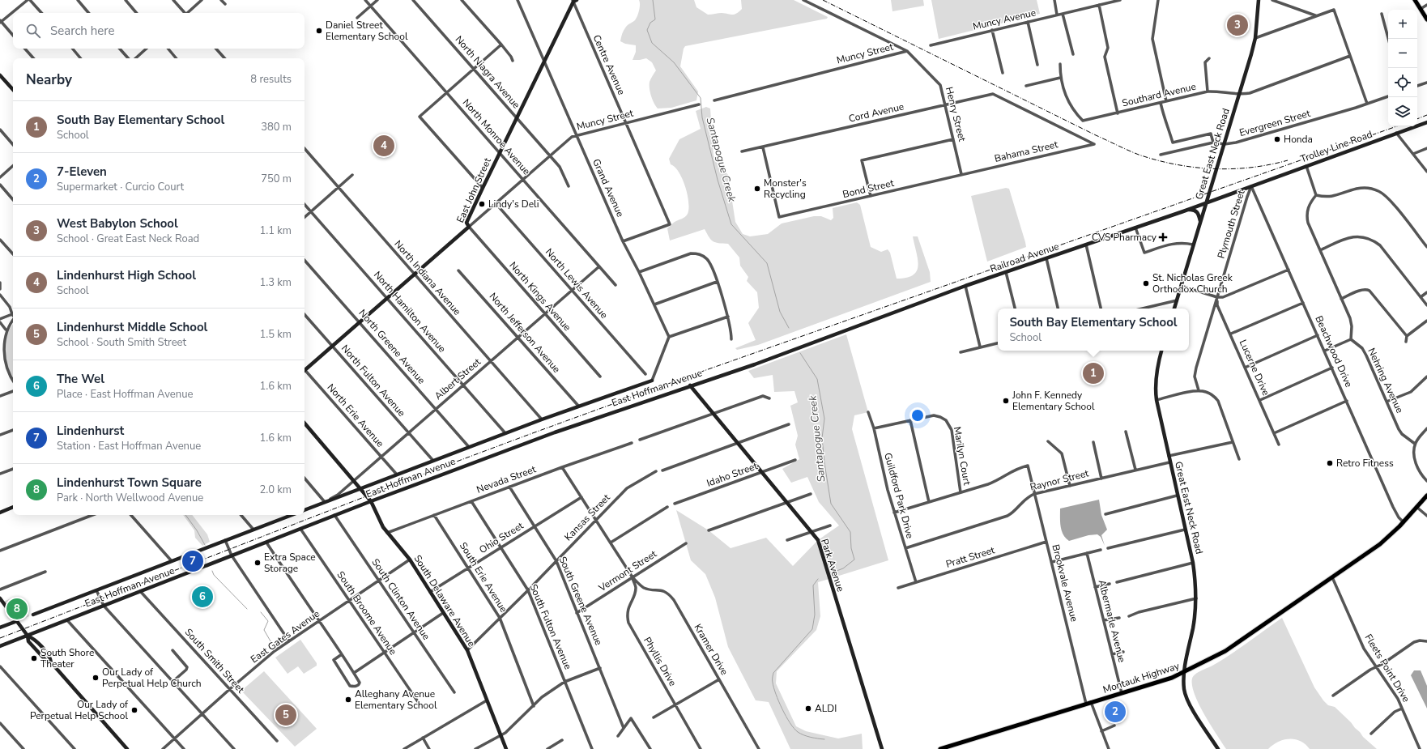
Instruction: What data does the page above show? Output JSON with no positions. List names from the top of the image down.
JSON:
{
  "streets": {
    "main road": [
      "Trolley Line Road",
      "Great East Neck Road",
      "East John Street",
      "Railroad Avenue",
      "East Hoffman Avenue",
      "Park Avenue",
      "South Delaware Avenue",
      "Montauk Highway"
    ],
    "street": [
      "Muncy Avenue",
      "Muncy Street",
      "Centre Avenue",
      "North Niagra Avenue",
      "Southard Avenue",
      "Cord Avenue",
      "Henry Street",
      "Evergreen Street",
      "North Monroe Avenue",
      "Bahama Street",
      "Grand Avenue",
      "Bond Street",
      "Plymouth Street",
      "North Indiana Avenue",
      "North Lewis Avenue",
      "North Kings Avenue",
      "North Hamilton Avenue",
      "North Jefferson Avenue",
      "North Greene Avenue",
      "Beachwood Drive",
      "Lucerne Drive",
      "Albert Street",
      "North Fulton Avenue",
      "Nehring Avenue",
      "North Erie Avenue",
      "Marilyn Court",
      "Idaho Street",
      "Nevada Street",
      "Raynor Street",
      "Guildford Park Drive",
      "Kansas Street",
      "Ohio Street",
      "Pratt Street",
      "Vermont Street",
      "South Erie Avenue",
      "Brookvale Avenue",
      "South Clinton Avenue",
      "South Greene Avenue",
      "South Broome Avenue",
      "Albermarle Avenue",
      "South Fulton Avenue",
      "East Gates Avenue",
      "Kramer Drive",
      "South Smith Street",
      "Phyllis Drive",
      "Fleets Point Drive"
    ]
  },
  "crossings": [
    ["Muncy Street", "Centre Avenue"],
    ["Muncy Street", "North Niagra Avenue"],
    ["Muncy Street", "Henry Street"],
    ["Muncy Street", "North Monroe Avenue"],
    ["Muncy Street", "Grand Avenue"],
    ["Muncy Street", "East John Street"],
    ["Muncy Street", "North Lewis Avenue"],
    ["Muncy Street", "North Kings Avenue"],
    ["Centre Avenue", "Grand Avenue"],
    ["Centre Avenue", "East John Street"],
    ["North Niagra Avenue", "East John Street"],
    ["Southard Avenue", "Great East Neck Road"],
    ["Cord Avenue", "Henry Street"],
    ["Cord Avenue", "Bahama Street"],
    ["Cord Avenue", "Bond Street"],
    ["Henry Street", "Bahama Street"],
    ["Henry Street", "Bond Street"],
    ["Evergreen Street", "Great East Neck Road"],
    ["North Monroe Avenue", "East John Street"],
    ["North Monroe Avenue", "Albert Street"],
    ["Trolley Line Road", "Plymouth Street"],
    ["Trolley Line Road", "Railroad Avenue"],
    ["Trolley Line Road", "Beachwood Drive"],
    ["Bahama Street", "Bond Street"],
    ["Great East Neck Road", "Railroad Avenue"],
    ["Great East Neck Road", "Raynor Street"],
    ["Great East Neck Road", "Montauk Highway"],
    ["Grand Avenue", "East John Street"],
    ["East John Street", "North Indiana Avenue"],
    ["East John Street", "North Kings Avenue"],
    ["East John Street", "North Hamilton Avenue"],
    ["East John Street", "North Greene Avenue"],
    ["East John Street", "North Fulton Avenue"],
    ["Plymouth Street", "Railroad Avenue"],
    ["Plymouth Street", "Beachwood Drive"],
    ["Plymouth Street", "Lucerne Drive"],
    ["Railroad Avenue", "Beachwood Drive"],
    ["Railroad Avenue", "East Hoffman Avenue"],
    ["North Indiana Avenue", "Albert Street"],
    ["North Indiana Avenue", "East Hoffman Avenue"],
    ["North Lewis Avenue", "Albert Street"],
    ["North Kings Avenue", "Albert Street"],
    ["North Hamilton Avenue", "Albert Street"],
    ["North Hamilton Avenue", "East Hoffman Avenue"],
    ["North Jefferson Avenue", "Albert Street"],
    ["North Jefferson Avenue", "East Hoffman Avenue"],
    ["North Greene Avenue", "Albert Street"],
    ["North Greene Avenue", "East Hoffman Avenue"],
    ["Beachwood Drive", "Montauk Highway"],
    ["Albert Street", "North Fulton Avenue"],
    ["Albert Street", "East Hoffman Avenue"],
    ["Albert Street", "North Erie Avenue"],
    ["Albert Street", "South Delaware Avenue"],
    ["North Fulton Avenue", "East Hoffman Avenue"],
    ["East Hoffman Avenue", "North Erie Avenue"],
    ["East Hoffman Avenue", "Park Avenue"],
    ["East Hoffman Avenue", "South Clinton Avenue"],
    ["East Hoffman Avenue", "South Delaware Avenue"],
    ["East Hoffman Avenue", "South Broome Avenue"],
    ["East Hoffman Avenue", "South Smith Street"],
    ["Marilyn Court", "Guildford Park Drive"],
    ["Marilyn Court", "Brookvale Avenue"],
    ["Idaho Street", "Park Avenue"],
    ["Nevada Street", "South Erie Avenue"],
    ["Nevada Street", "South Delaware Avenue"],
    ["Nevada Street", "South Greene Avenue"],
    ["Nevada Street", "South Fulton Avenue"],
    ["Raynor Street", "Guildford Park Drive"],
    ["Raynor Street", "Brookvale Avenue"],
    ["Guildford Park Drive", "Pratt Street"],
    ["Kansas Street", "South Erie Avenue"],
    ["Kansas Street", "South Delaware Avenue"],
    ["Kansas Street", "South Greene Avenue"],
    ["Kansas Street", "South Fulton Avenue"],
    ["Ohio Street", "South Erie Avenue"],
    ["Ohio Street", "South Delaware Avenue"],
    ["Ohio Street", "South Greene Avenue"],
    ["Ohio Street", "South Fulton Avenue"],
    ["Pratt Street", "Brookvale Avenue"],
    ["Vermont Street", "South Greene Avenue"],
    ["Vermont Street", "Kramer Drive"],
    ["Vermont Street", "Phyllis Drive"],
    ["Brookvale Avenue", "Montauk Highway"],
    ["South Clinton Avenue", "East Gates Avenue"],
    ["South Delaware Avenue", "East Gates Avenue"],
    ["South Broome Avenue", "East Gates Avenue"],
    ["Albermarle Avenue", "Montauk Highway"],
    ["East Gates Avenue", "South Smith Street"],
    ["Kramer Drive", "Phyllis Drive"],
    ["Fleets Point Drive", "Montauk Highway"]
  ],
  "water": ["Santapogue Creek"],
  "places": {
    "other": [
      "Daniel Street Elementary School",
      "Honda",
      "Monster's Recycling",
      "Lindy's Deli",
      "St. Nicholas Greek Orthodox Church",
      "John F. Kennedy Elementary School",
      "Retro Fitness",
      "Extra Space Storage",
      "South Shore Theater",
      "Our Lady of Perpetual Help Church",
      "Alleghany Avenue Elementary School",
      "ALDI",
      "Our Lady of Perpetual Help School"
    ],
    "health": ["CVS Pharmacy"]
  },
  "page": {
    "map_buttons": ["+", "−"],
    "pins": [
      "3",
      "4",
      "1",
      "7",
      "6",
      "8",
      "2",
      "5"
    ],
    "search": "Search here",
    "heading": ["Nearby", "8 results"],
    "list": [
      {
        "mark": "1",
        "name": "South Bay Elementary School",
        "note": "School",
        "value": "380 m"
      },
      {
        "mark": "2",
        "name": "7-Eleven",
        "note": "Supermarket · Curcio Court",
        "value": "750 m"
      },
      {
        "mark": "3",
        "name": "West Babylon School",
        "note": "School · Great East Neck Road",
        "value": "1.1 km"
      },
      {
        "mark": "4",
        "name": "Lindenhurst High School",
        "note": "School",
        "value": "1.3 km"
      },
      {
        "mark": "5",
        "name": "Lindenhurst Middle School",
        "note": "School · South Smith Street",
        "value": "1.5 km"
      },
      {
        "mark": "6",
        "name": "The Wel",
        "note": "Place · East Hoffman Avenue",
        "value": "1.6 km"
      },
      {
        "mark": "7",
        "name": "Lindenhurst",
        "note": "Station · East Hoffman Avenue",
        "value": "1.6 km"
      },
      {
        "mark": "8",
        "name": "Lindenhurst Town Square",
        "note": "Park · North Wellwood Avenue",
        "value": "2.0 km"
      }
    ],
    "popup": ["South Bay Elementary School", "School"]
  }
}
